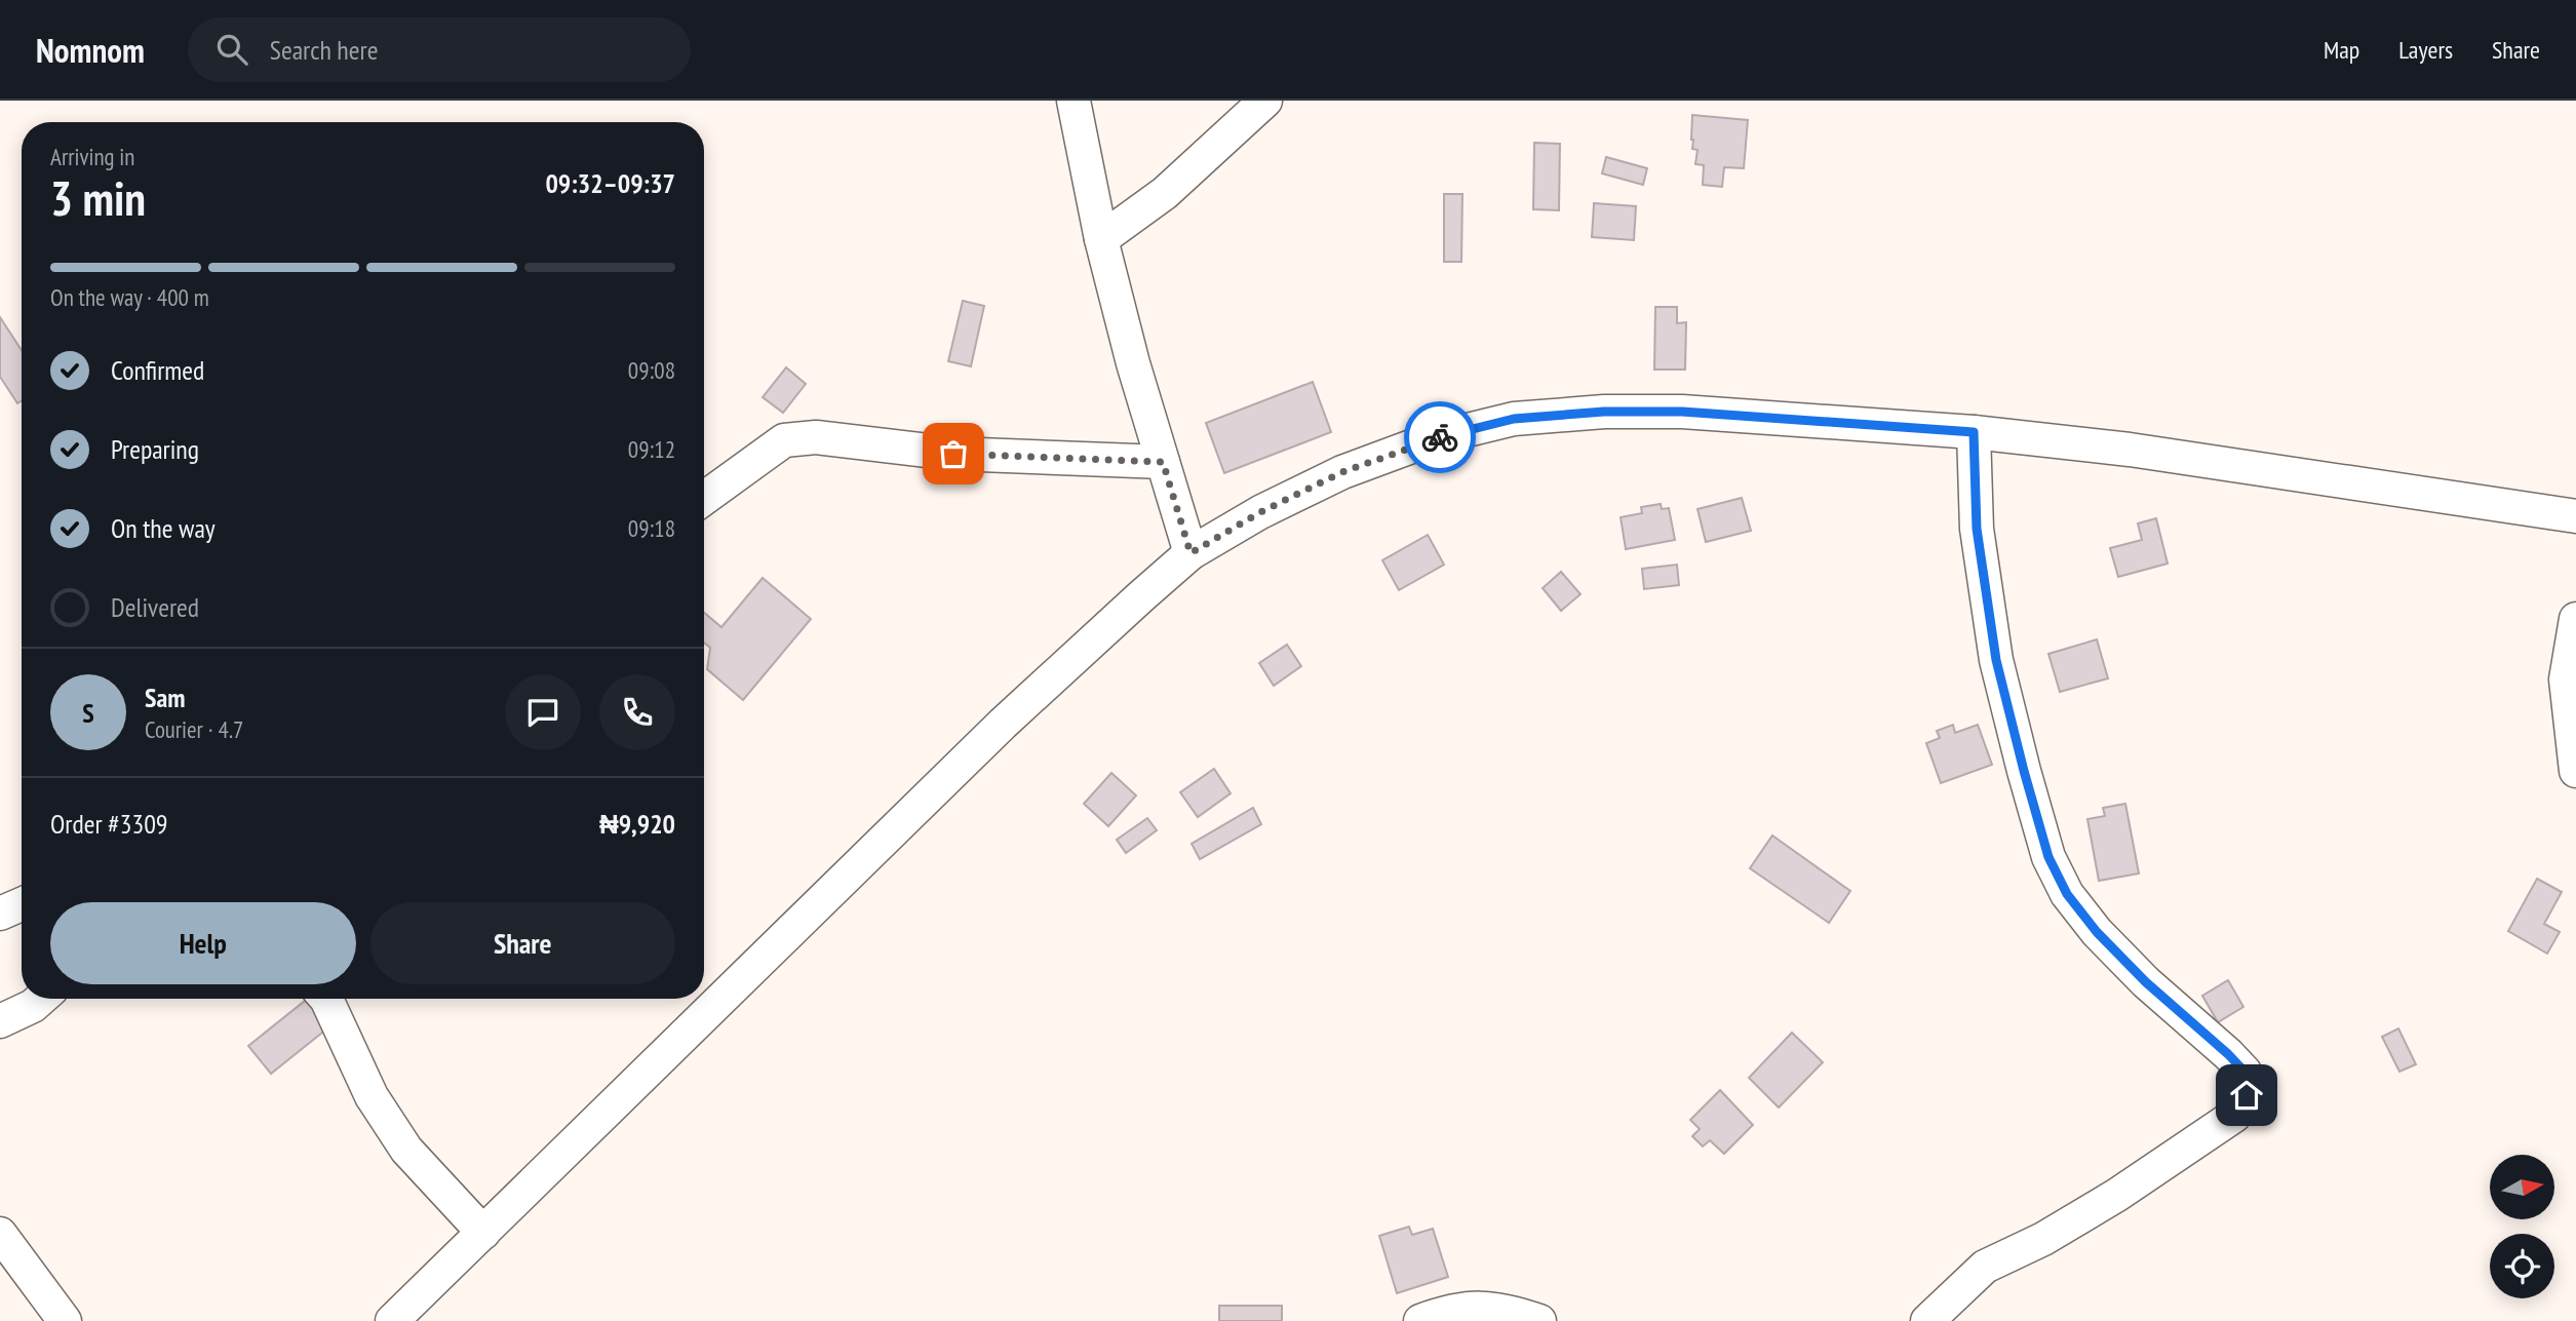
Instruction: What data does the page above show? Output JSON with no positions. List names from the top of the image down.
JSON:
{
  "north": "right",
  "page": {
    "header": "Nomnom",
    "search": "Search here",
    "nav": ["Map", "Layers", "Share"],
    "heading": ["3 min", "Arriving in", "09:32–09:37"],
    "panel": [
      "Sam",
      "Courier · 4.7",
      "Order #3309",
      "₦9,920"
    ],
    "bar": "On the way · 400 m",
    "list": [
      ["Confirmed", "09:08"],
      ["Preparing", "09:12"],
      ["On the way", "09:18"],
      "Delivered"
    ],
    "round": "S",
    "buttons": ["Help", "Share"]
  }
}
